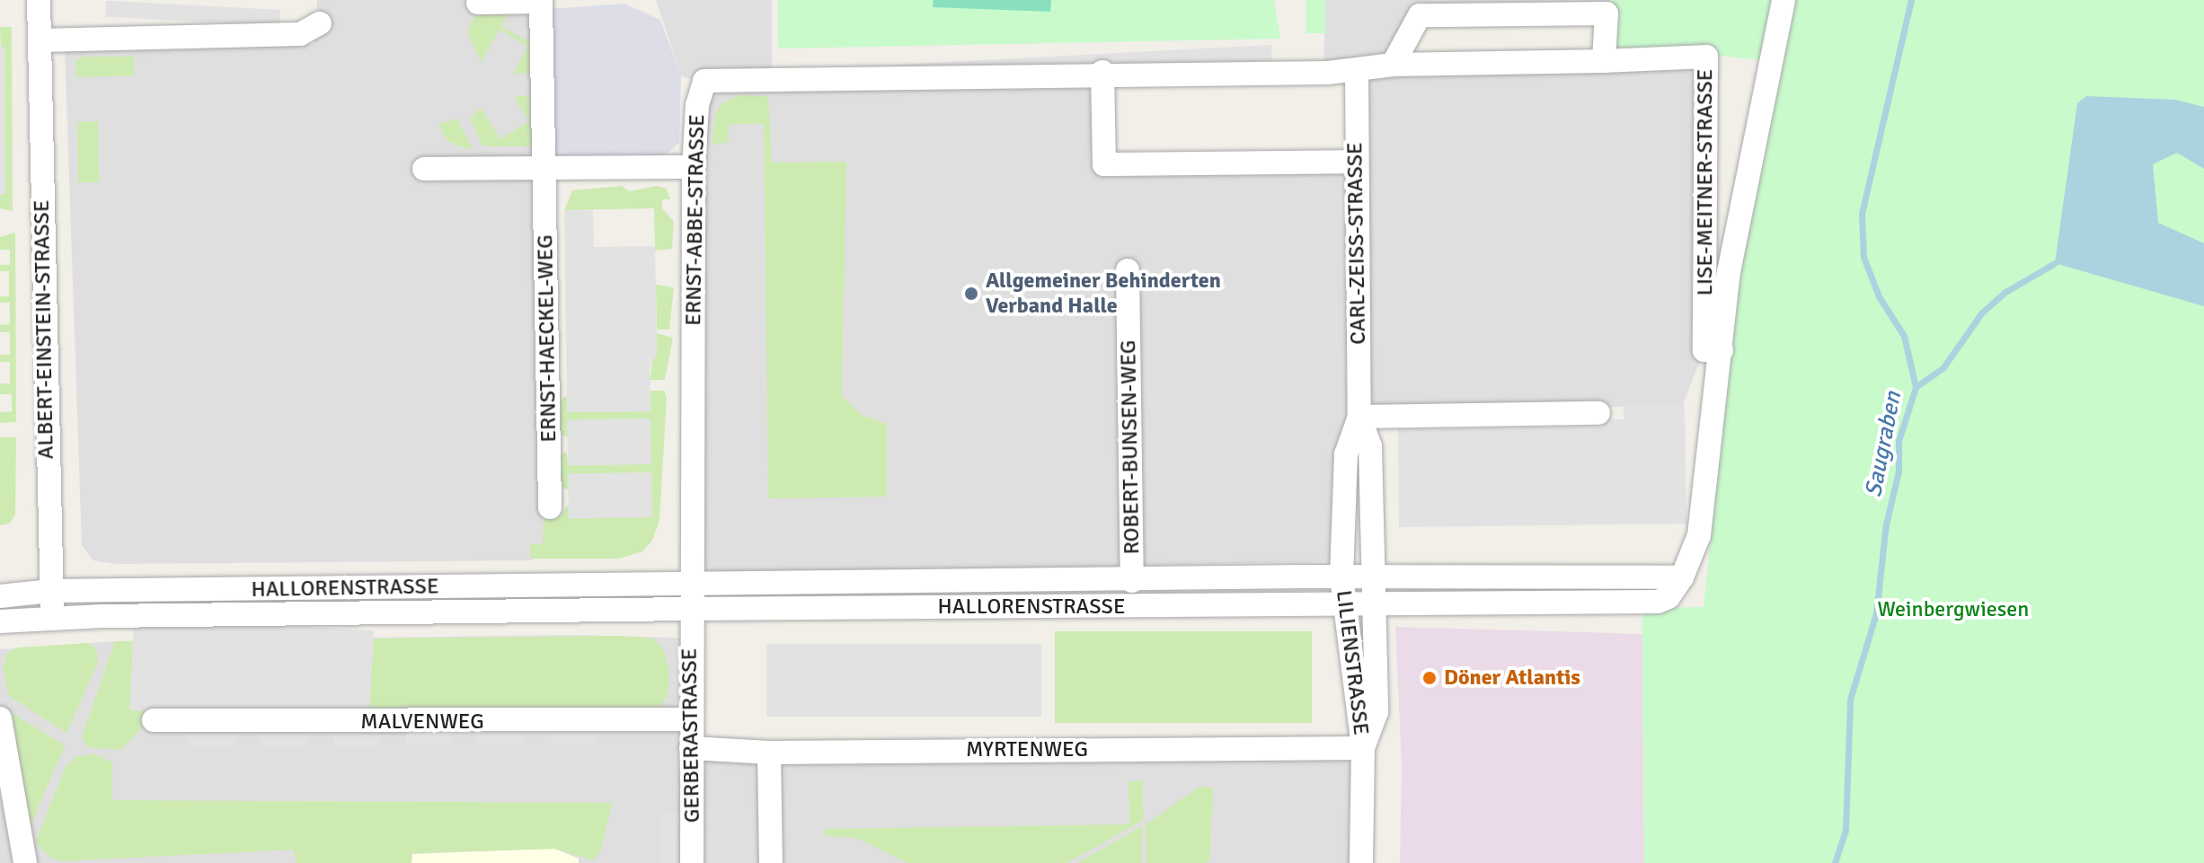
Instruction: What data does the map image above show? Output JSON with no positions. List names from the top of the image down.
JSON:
{
  "streets": {
    "street": [
      "LISE-MEITNER-STRASSE",
      "ERNST-ABBE-STRASSE",
      "CARL-ZEISS-STRASSE",
      "ALBERT-EINSTEIN-STRASSE",
      "ERNST-HAECKEL-WEG",
      "ROBERT-BUNSEN-WEG",
      "HALLORENSTRASSE",
      "LILIENSTRASSE",
      "MALVENWEG",
      "GERBERASTRASSE",
      "MYRTENWEG"
    ]
  },
  "crossings": [
    ["LISE-MEITNER-STRASSE", "ERNST-ABBE-STRASSE"],
    ["LISE-MEITNER-STRASSE", "HALLORENSTRASSE"],
    ["ERNST-ABBE-STRASSE", "CARL-ZEISS-STRASSE"],
    ["ERNST-ABBE-STRASSE", "HALLORENSTRASSE"],
    ["ERNST-ABBE-STRASSE", "GERBERASTRASSE"],
    ["CARL-ZEISS-STRASSE", "HALLORENSTRASSE"],
    ["CARL-ZEISS-STRASSE", "LILIENSTRASSE"],
    ["ALBERT-EINSTEIN-STRASSE", "HALLORENSTRASSE"],
    ["ROBERT-BUNSEN-WEG", "HALLORENSTRASSE"],
    ["HALLORENSTRASSE", "LILIENSTRASSE"],
    ["HALLORENSTRASSE", "GERBERASTRASSE"],
    ["LILIENSTRASSE", "MYRTENWEG"],
    ["MALVENWEG", "GERBERASTRASSE"],
    ["GERBERASTRASSE", "MYRTENWEG"]
  ],
  "water": ["Saugraben"],
  "parks": ["Weinbergwiesen"],
  "places": ["Allgemeiner Behinderten Verband Halle", "Döner Atlantis"]
}
